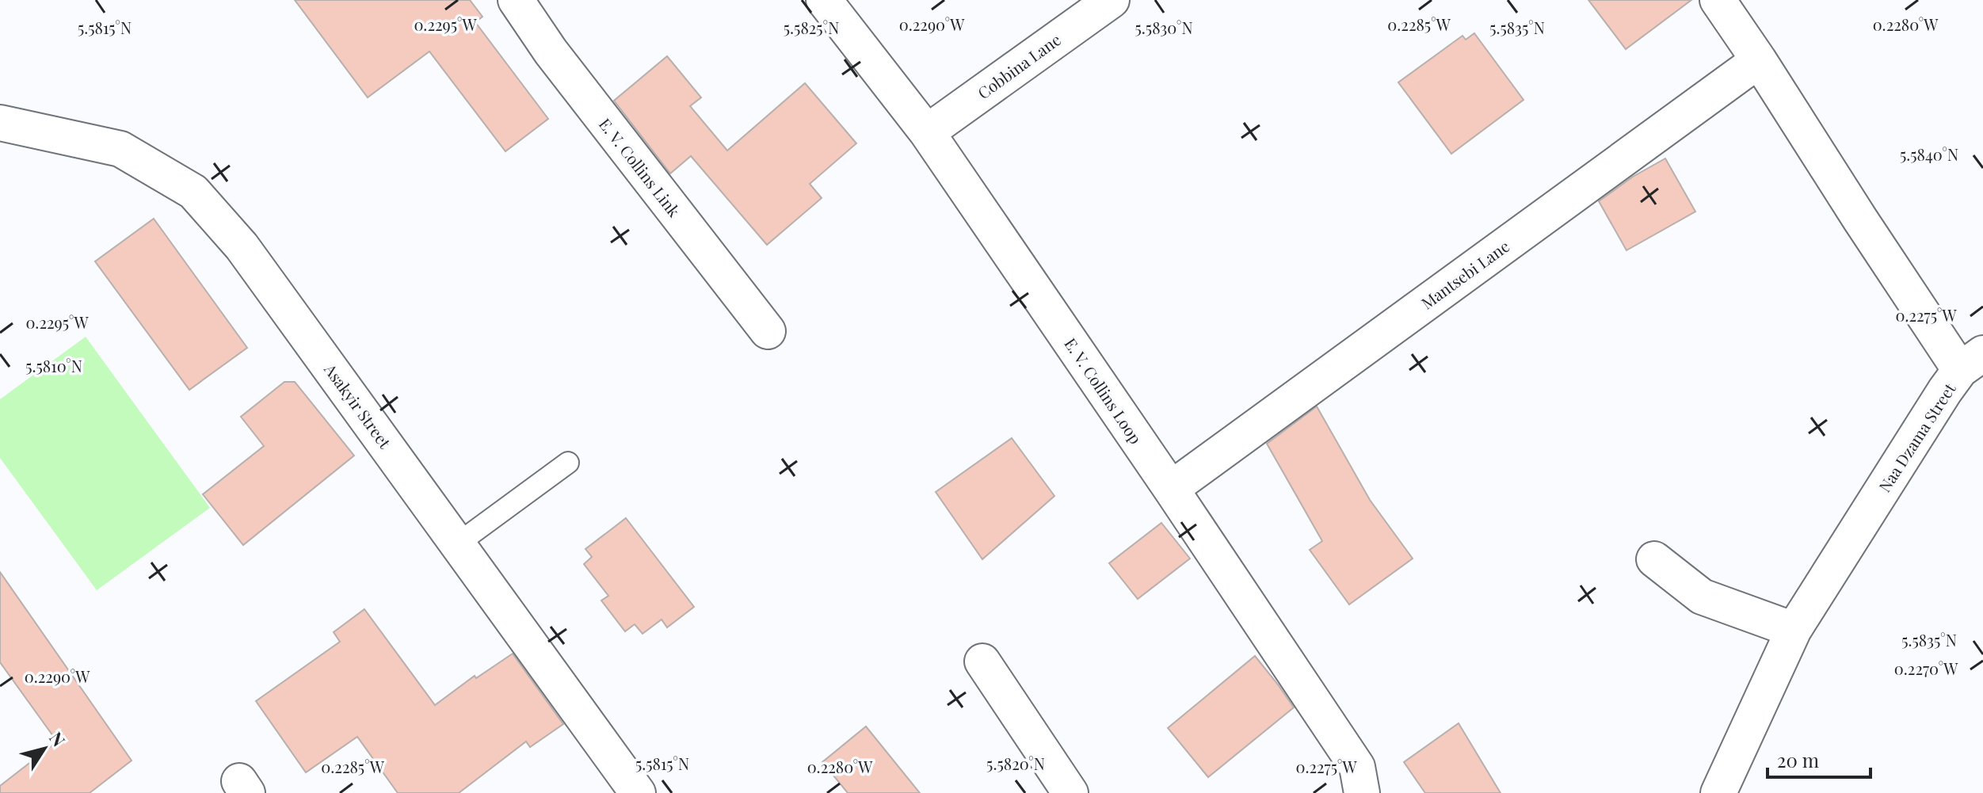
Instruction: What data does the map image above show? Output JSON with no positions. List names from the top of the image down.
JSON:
{
  "streets": {
    "street": [
      "Cobbina Lane",
      "E. V. Collins Link",
      "Mantsebi Lane",
      "E. V. Collins Loop",
      "Asakyir Street",
      "Naa Dzama Street"
    ]
  },
  "crossings": [
    ["Cobbina Lane", "E. V. Collins Loop"],
    ["Mantsebi Lane", "E. V. Collins Loop"],
    ["Mantsebi Lane", "Naa Dzama Street"]
  ],
  "scale_bar": "20 m",
  "north": "top right",
  "coordinates": [
    "0.2295°W",
    "0.2290°W",
    "0.2285°W",
    "0.2280°W",
    "5.5815°N",
    "5.5825°N",
    "5.5830°N",
    "5.5835°N",
    "5.5840°N",
    "0.2275°W",
    "5.5810°N",
    "0.2270°W",
    "5.5820°N"
  ]
}
